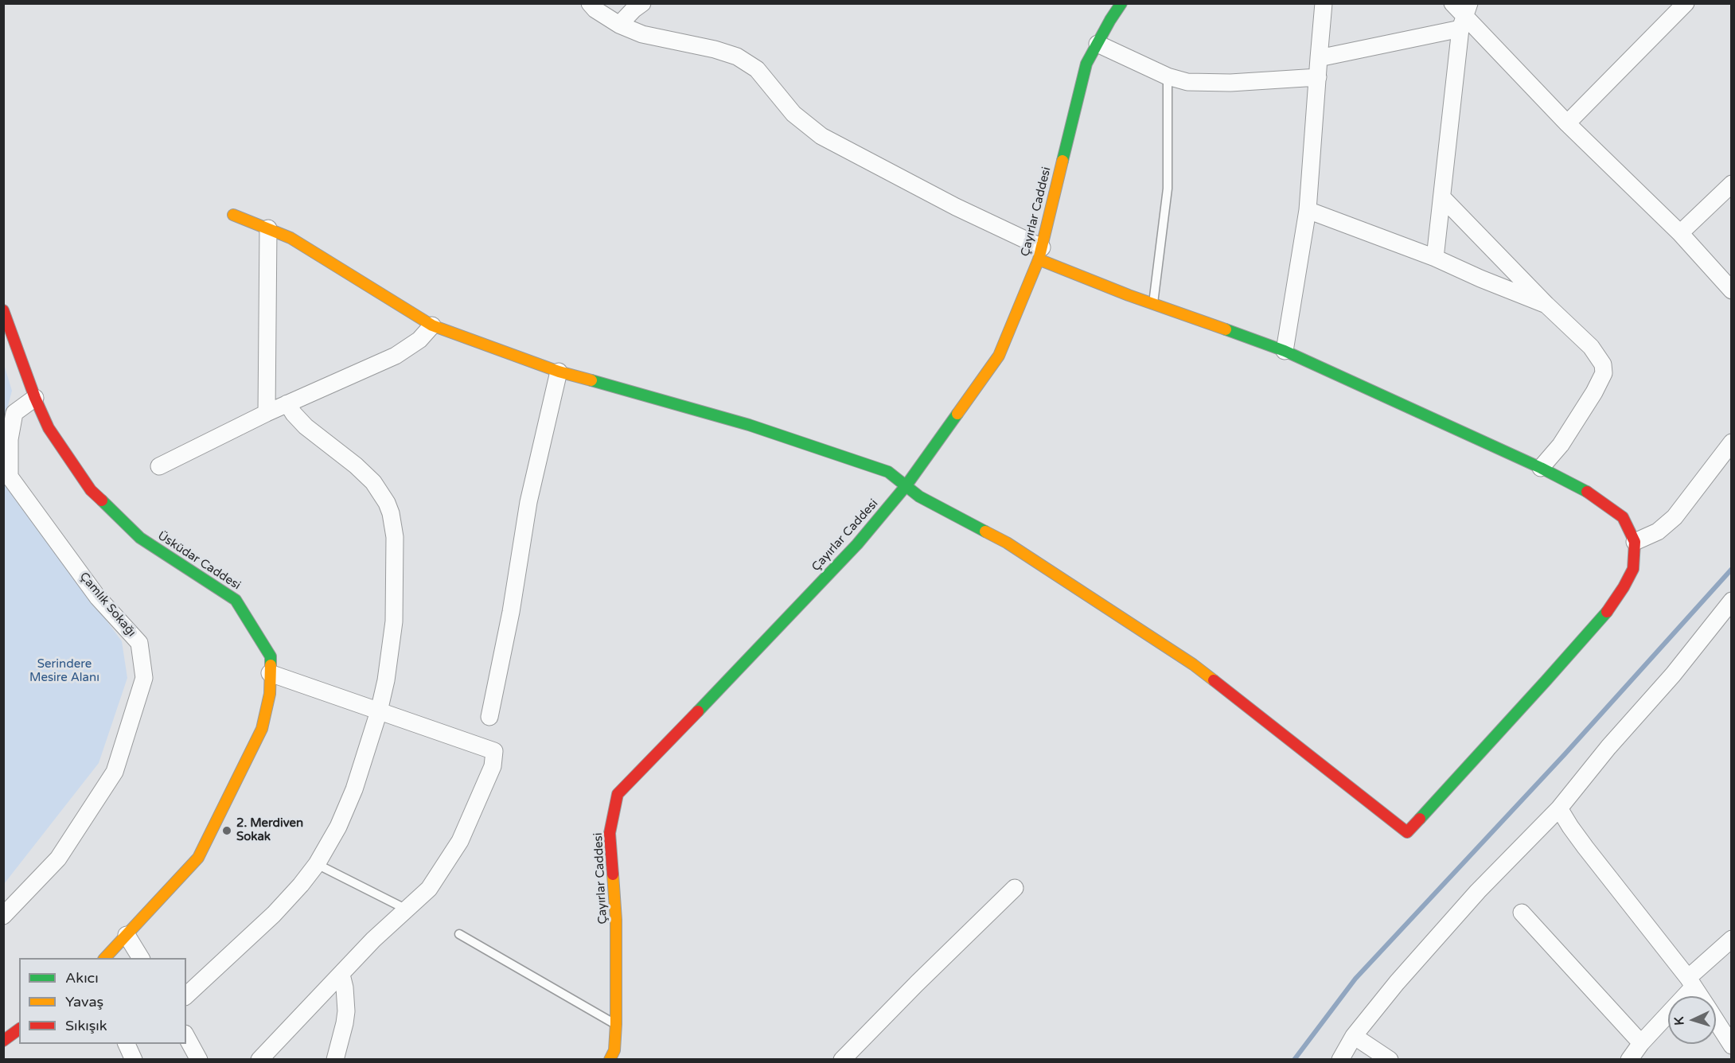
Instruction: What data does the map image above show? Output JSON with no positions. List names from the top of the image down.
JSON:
{
  "streets": {
    "street": ["Çayırlar Caddesi", "Üsküdar Caddesi", "Çamlık Sokağı"]
  },
  "crossings": [
    ["Üsküdar Caddesi", "Çamlık Sokağı"]
  ],
  "parks": ["Serindere Mesire Alanı"],
  "places": ["2. Merdiven Sokak"],
  "legend": ["Akıcı", "Yavaş", "Sıkışık"],
  "north": "left"
}
